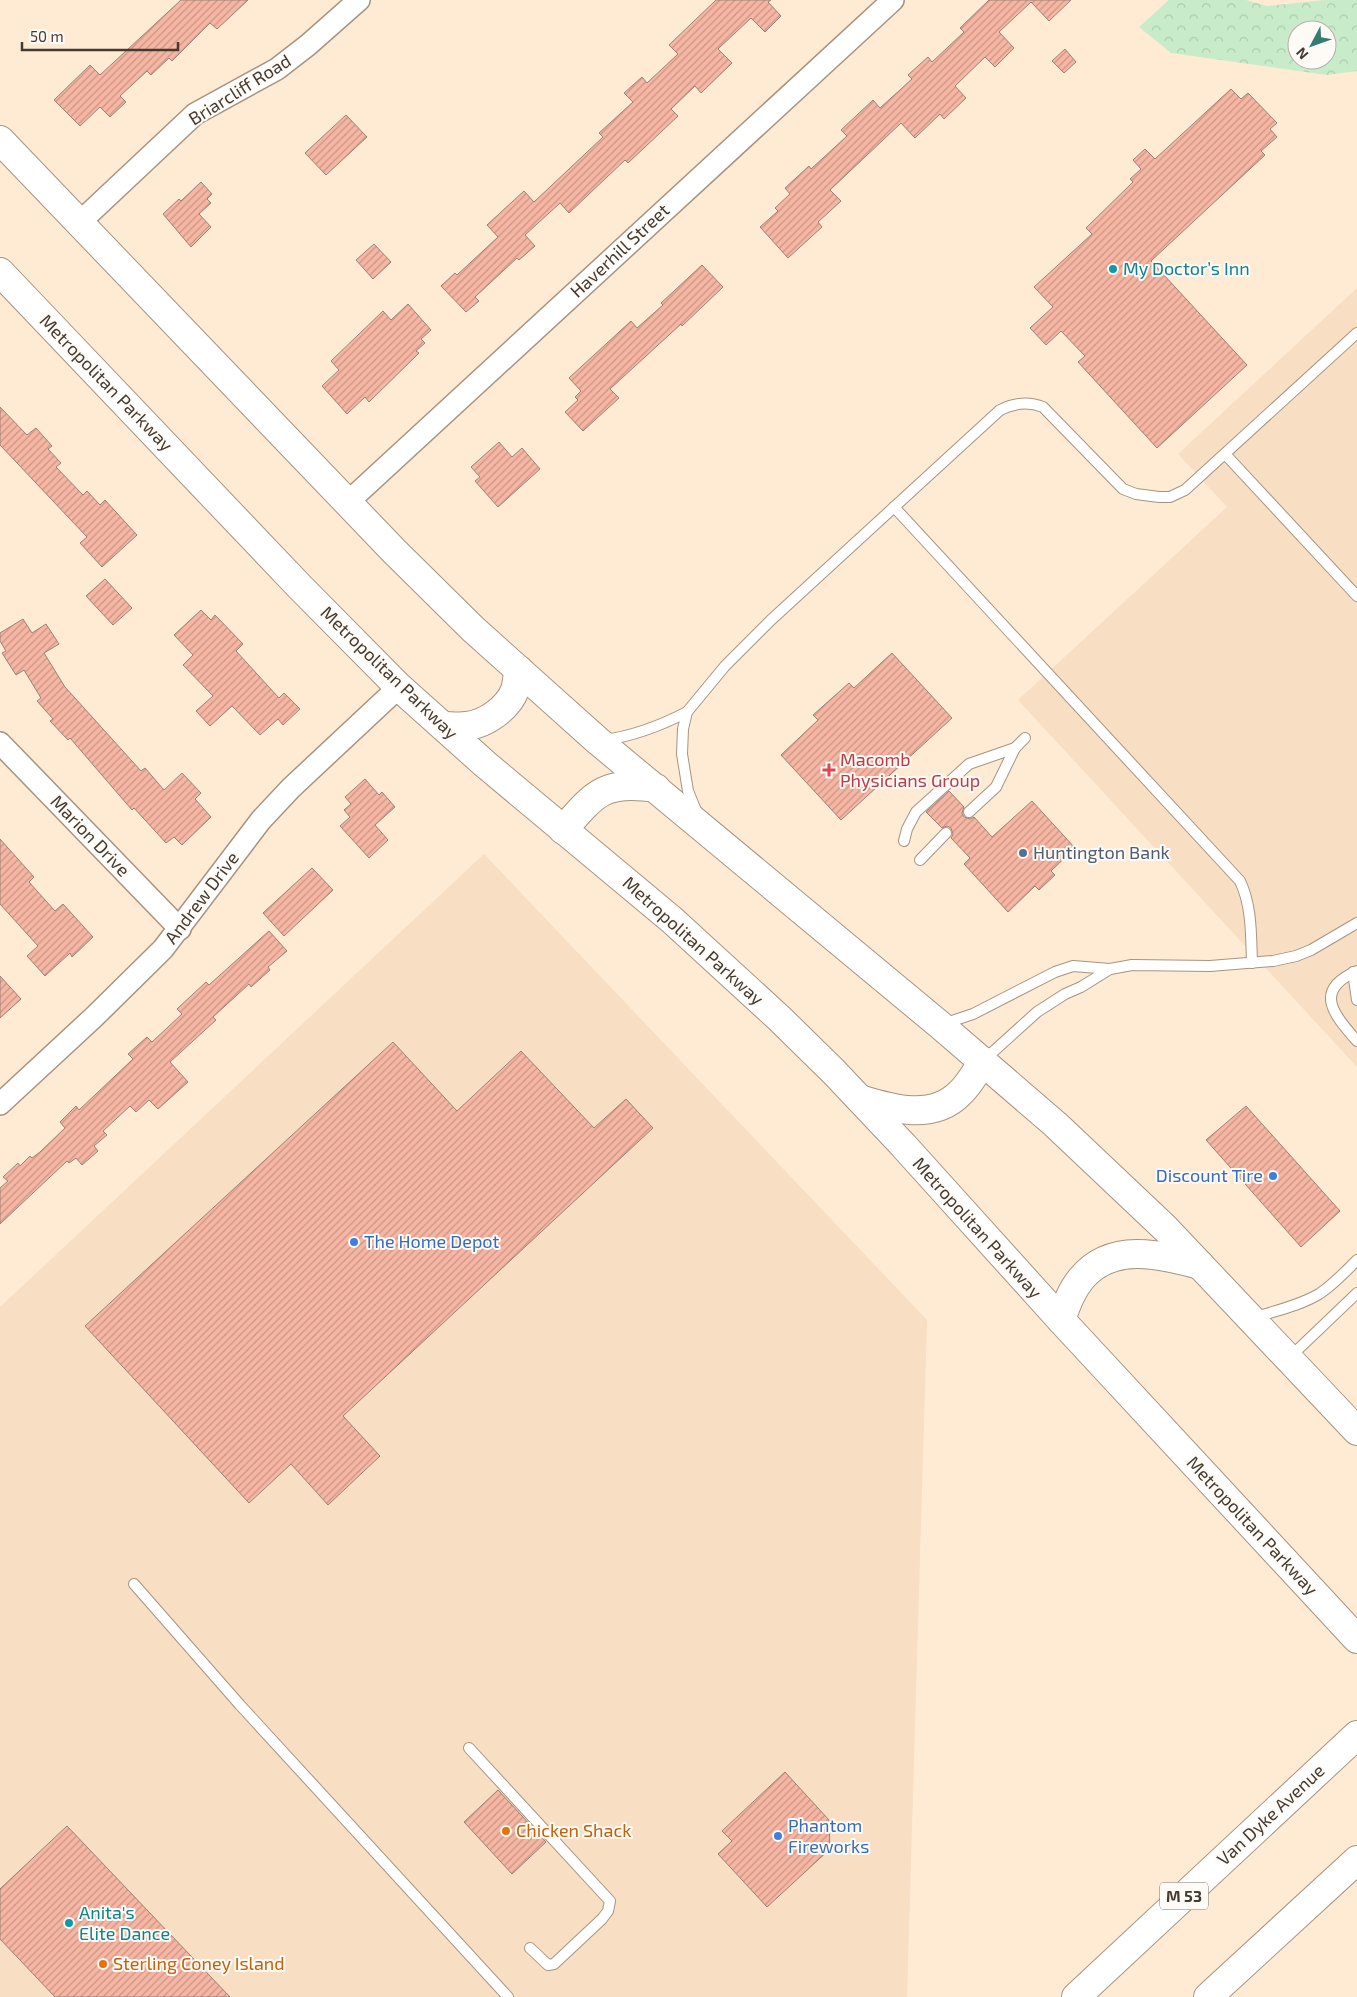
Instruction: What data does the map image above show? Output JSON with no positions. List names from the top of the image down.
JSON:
{
  "streets": {
    "main road": ["Metropolitan Parkway", "Van Dyke Avenue", "M 53"],
    "street": [
      "Briarcliff Road",
      "Haverhill Street",
      "Marion Drive",
      "Andrew Drive"
    ]
  },
  "crossings": [
    ["Metropolitan Parkway", "Andrew Drive"],
    ["Marion Drive", "Andrew Drive"]
  ],
  "places": {
    "other": [
      "My Doctor’s Inn",
      "Huntington Bank",
      "Discount Tire",
      "The Home Depot",
      "Chicken Shack",
      "Phantom Fireworks",
      "Anita's Elite Dance",
      "Sterling Coney Island"
    ],
    "health": ["Macomb Physicians Group"]
  },
  "scale_bar": "50 m",
  "north": "bottom left"
}
